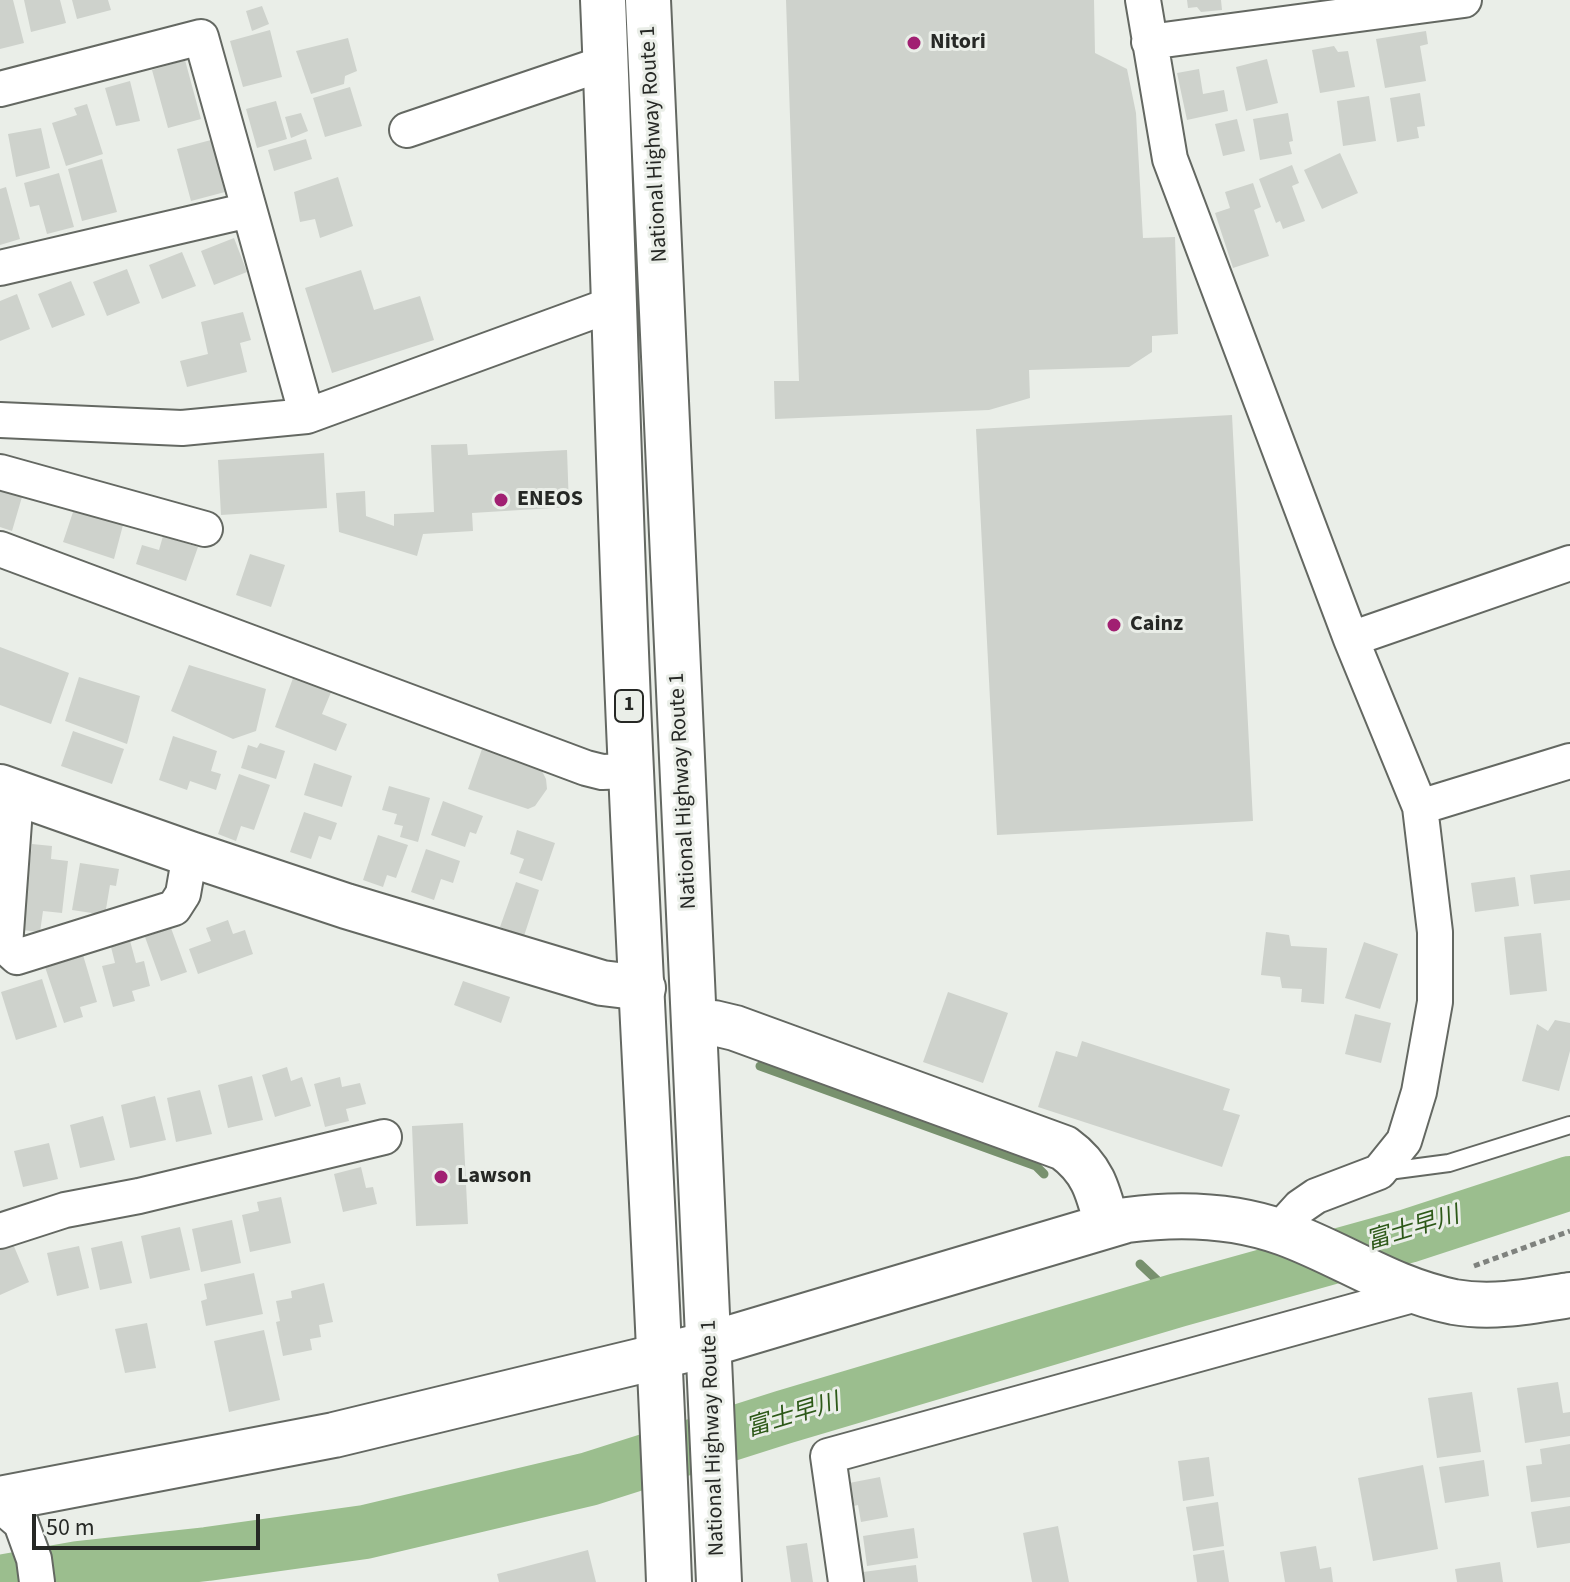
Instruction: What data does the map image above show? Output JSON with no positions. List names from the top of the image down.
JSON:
{
  "streets": {
    "main road": ["National Highway Route 1", "1"]
  },
  "water": ["富士早川"],
  "places": [
    "Nitori",
    "ENEOS",
    "Cainz",
    "Lawson"
  ],
  "scale_bar": "50 m"
}
